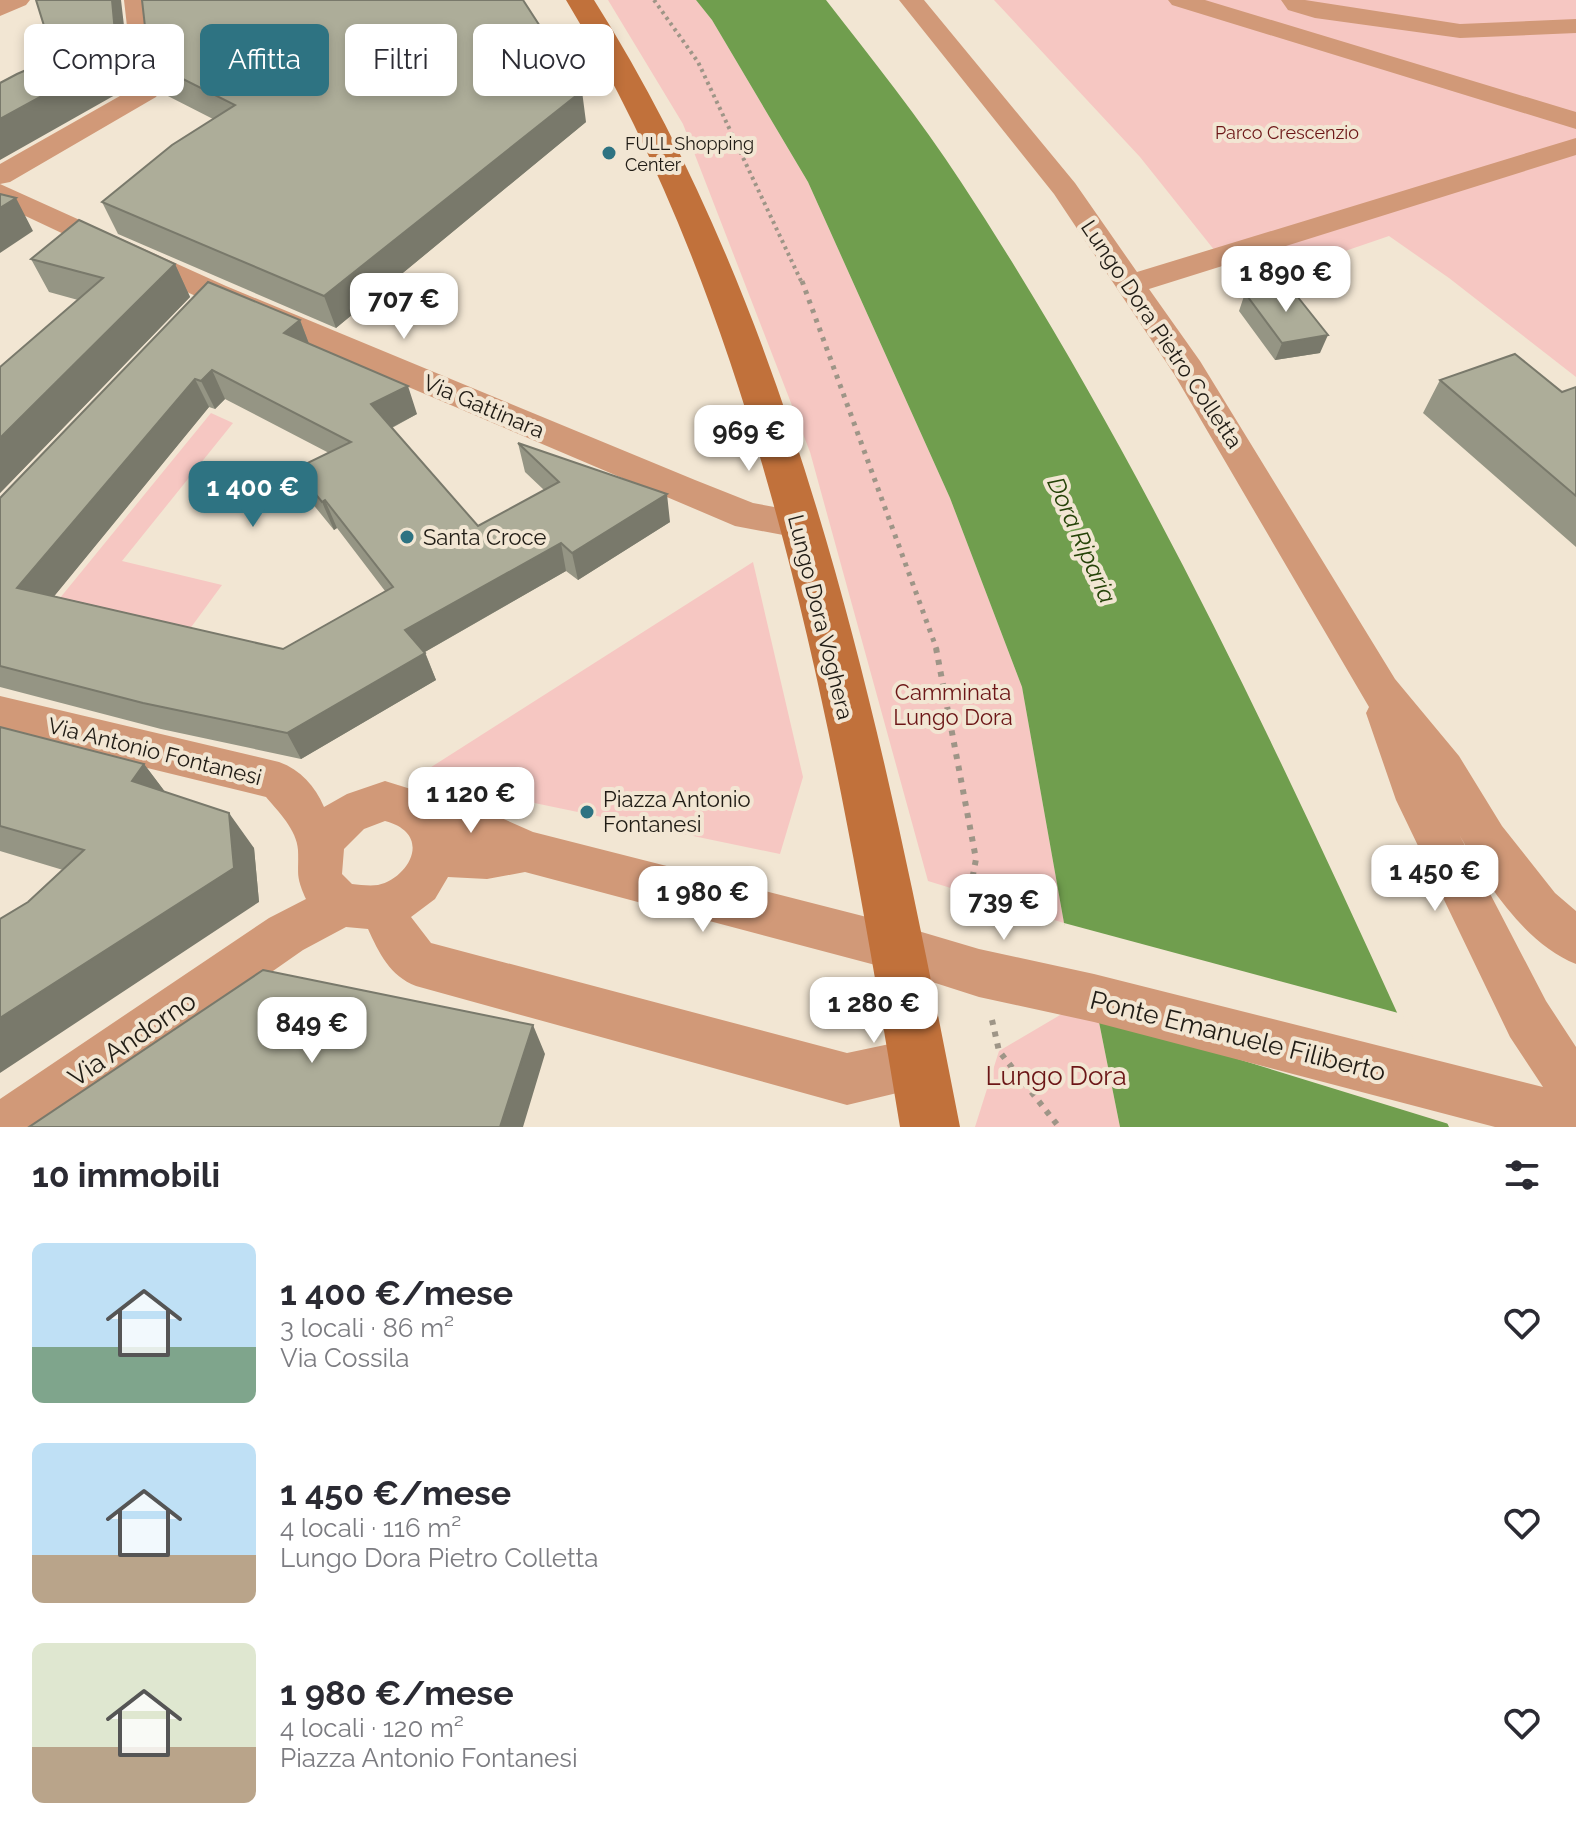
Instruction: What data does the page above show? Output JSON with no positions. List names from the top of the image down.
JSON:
{
  "streets": {
    "street": [
      "Lungo Dora Pietro Colletta",
      "Via Gattinara",
      "Lungo Dora Voghera",
      "Via Antonio Fontanesi",
      "Ponte Emanuele Filiberto",
      "Via Andorno"
    ]
  },
  "crossings": [
    ["Via Gattinara", "Lungo Dora Voghera"],
    ["Lungo Dora Voghera", "Ponte Emanuele Filiberto"],
    ["Via Antonio Fontanesi", "Via Andorno"]
  ],
  "water": ["Dora Riparia"],
  "parks": ["Parco Crescenzio", "Camminata Lungo Dora", "Lungo Dora"],
  "places": ["FULL Shopping Center", "Santa Croce", "Piazza Antonio Fontanesi"],
  "page": {
    "chip": [
      "Compra",
      "Affitta",
      "Filtri",
      "Nuovo"
    ],
    "price": [
      "1 890 €",
      "707 €",
      "969 €",
      "1 400 €",
      "1 120 €",
      "1 450 €",
      "1 980 €",
      "739 €",
      "1 280 €",
      "849 €"
    ],
    "heading": "10 immobili",
    "list": [
      {
        "name": "1 400 €/mese",
        "note": "3 locali · 86 m² · Via Cossila"
      },
      {
        "name": "1 450 €/mese",
        "note": "4 locali · 116 m² · Lungo Dora Pietro Colletta"
      },
      {
        "name": "1 980 €/mese",
        "note": "4 locali · 120 m² · Piazza Antonio Fontanesi"
      }
    ]
  }
}
